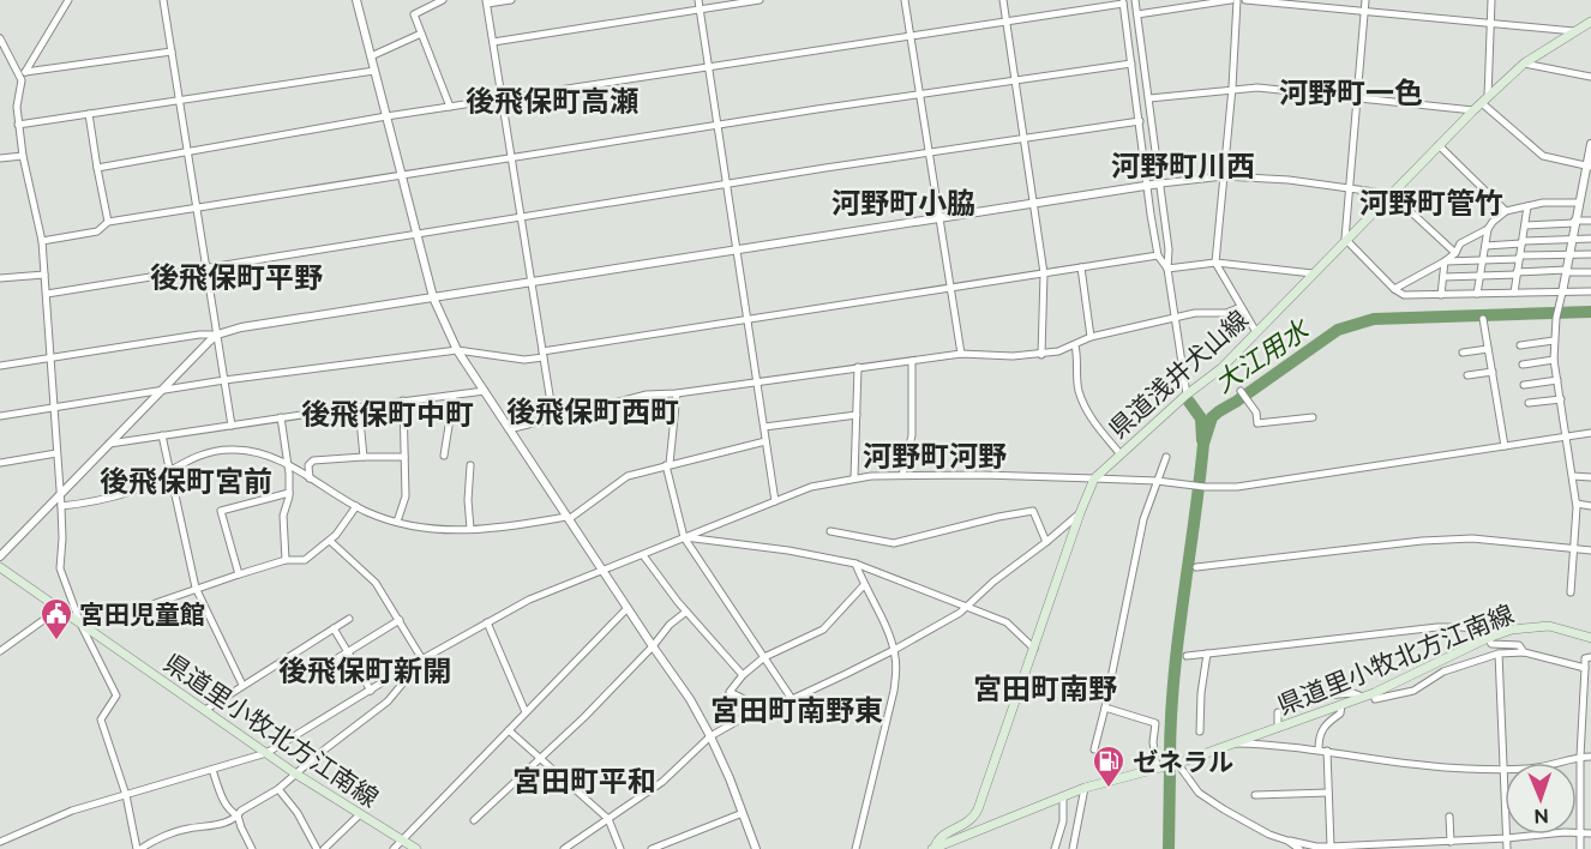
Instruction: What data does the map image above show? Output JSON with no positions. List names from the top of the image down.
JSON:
{
  "streets": {
    "main road": ["県道浅井犬山線", "県道里小牧北方江南線"]
  },
  "crossings": [
    ["県道浅井犬山線", "県道里小牧北方江南線"]
  ],
  "districts": [
    "河野町一色",
    "後飛保町高瀬",
    "河野町川西",
    "河野町小脇",
    "河野町管竹",
    "後飛保町平野",
    "後飛保町西町",
    "後飛保町中町",
    "河野町河野",
    "後飛保町宮前",
    "後飛保町新開",
    "宮田町南野",
    "宮田町南野東",
    "宮田町平和"
  ],
  "water": ["大江用水"],
  "places": {
    "public building": ["宮田児童館"],
    "fuel station": ["ゼネラル"]
  },
  "north": "bottom"
}
